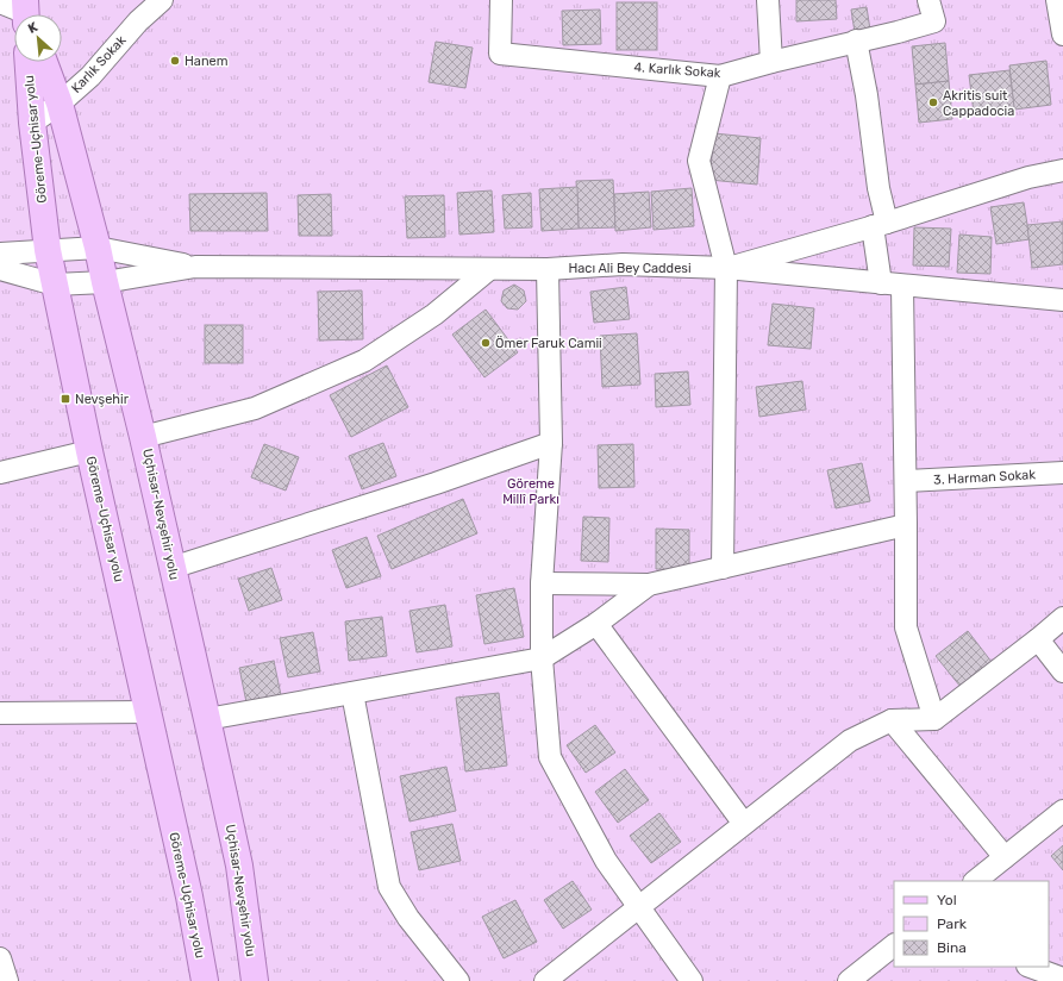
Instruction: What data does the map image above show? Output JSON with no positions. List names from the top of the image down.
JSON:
{
  "streets": {
    "main road": ["Göreme-Uçhisar yolu", "Uçhisar-Nevşehir yolu"],
    "street": [
      "Karlık Sokak",
      "4. Karlık Sokak",
      "Hacı Ali Bey Caddesi",
      "3. Harman Sokak"
    ]
  },
  "crossings": [
    ["Karlık Sokak", "Göreme-Uçhisar yolu"],
    ["Karlık Sokak", "Uçhisar-Nevşehir yolu"]
  ],
  "parks": ["Göreme Millî Parkı"],
  "places": {
    "other": ["Hanem", "Akritis suit Cappadocia", "Ömer Faruk Camii"],
    "transit": ["Nevşehir"]
  },
  "legend": ["Yol", "Park", "Bina"],
  "north": "top left"
}
